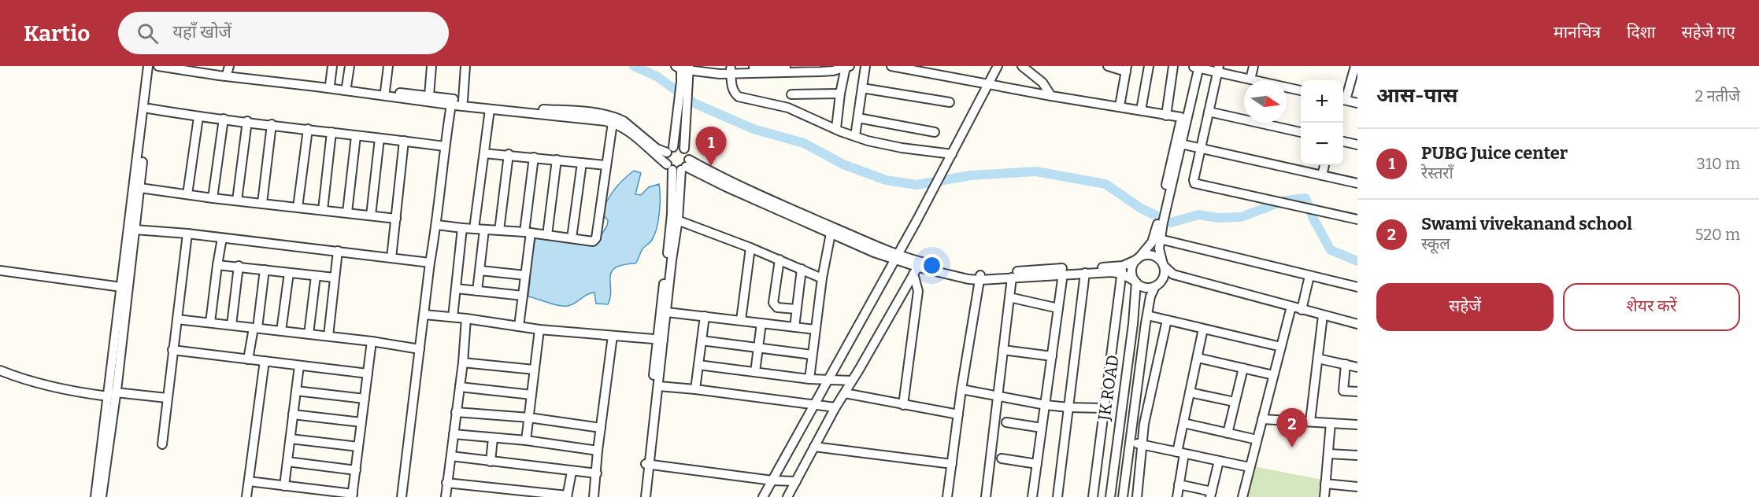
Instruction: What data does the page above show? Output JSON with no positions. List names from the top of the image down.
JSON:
{
  "streets": {
    "street": ["JK ROAD"]
  },
  "north": "right",
  "page": {
    "header": "Kartio",
    "search": "यहाँ खोजें",
    "nav": ["मानचित्र", "दिशा", "सहेजे गए"],
    "heading": ["आस-पास", "2 नतीजे"],
    "map_buttons": ["+", "−"],
    "pins": ["1", "2"],
    "list": [
      {
        "mark": "1",
        "name": "PUBG Juice center",
        "note": "रेस्तराँ",
        "value": "310 m"
      },
      {
        "mark": "2",
        "name": "Swami vivekanand school",
        "note": "स्कूल",
        "value": "520 m"
      }
    ],
    "buttons": ["सहेजें", "शेयर करें"]
  }
}
